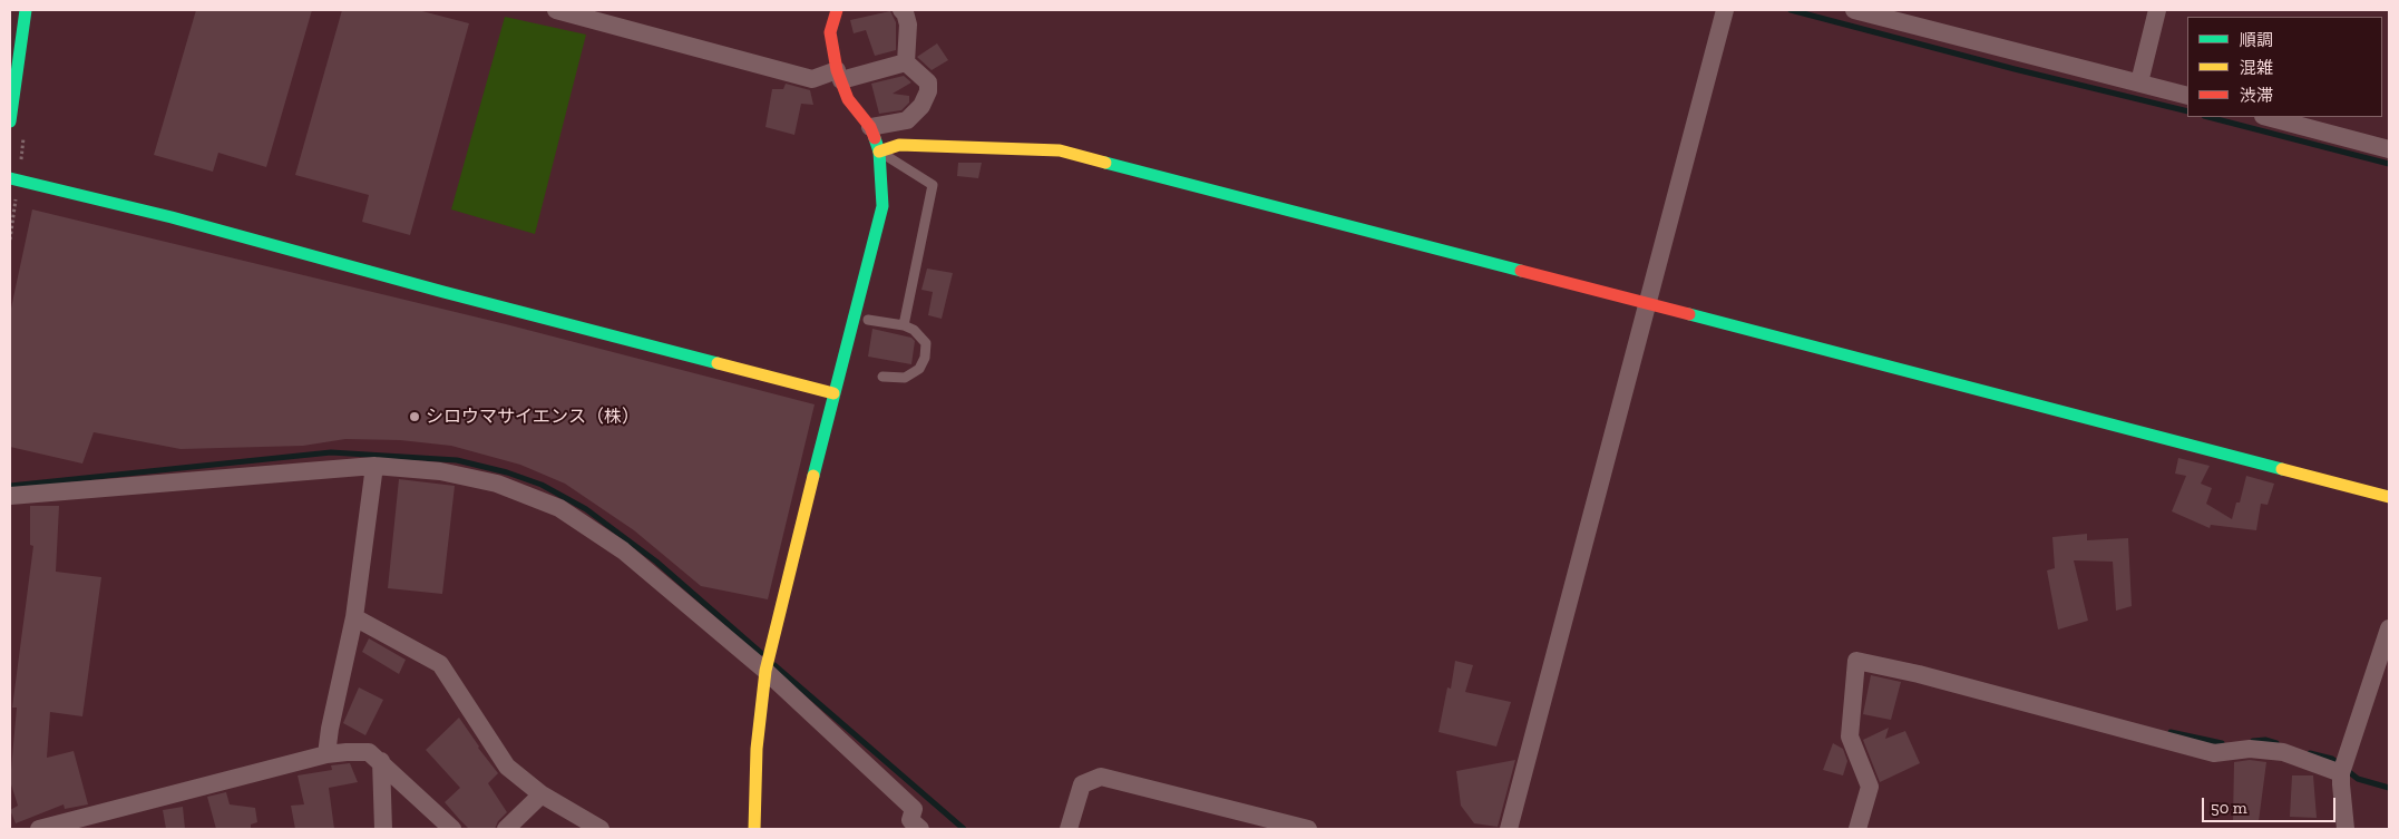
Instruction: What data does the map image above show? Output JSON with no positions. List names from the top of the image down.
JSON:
{
  "places": ["シロウマサイエンス（株）"],
  "legend": ["順調", "混雑", "渋滞"],
  "scale_bar": "50 m"
}
